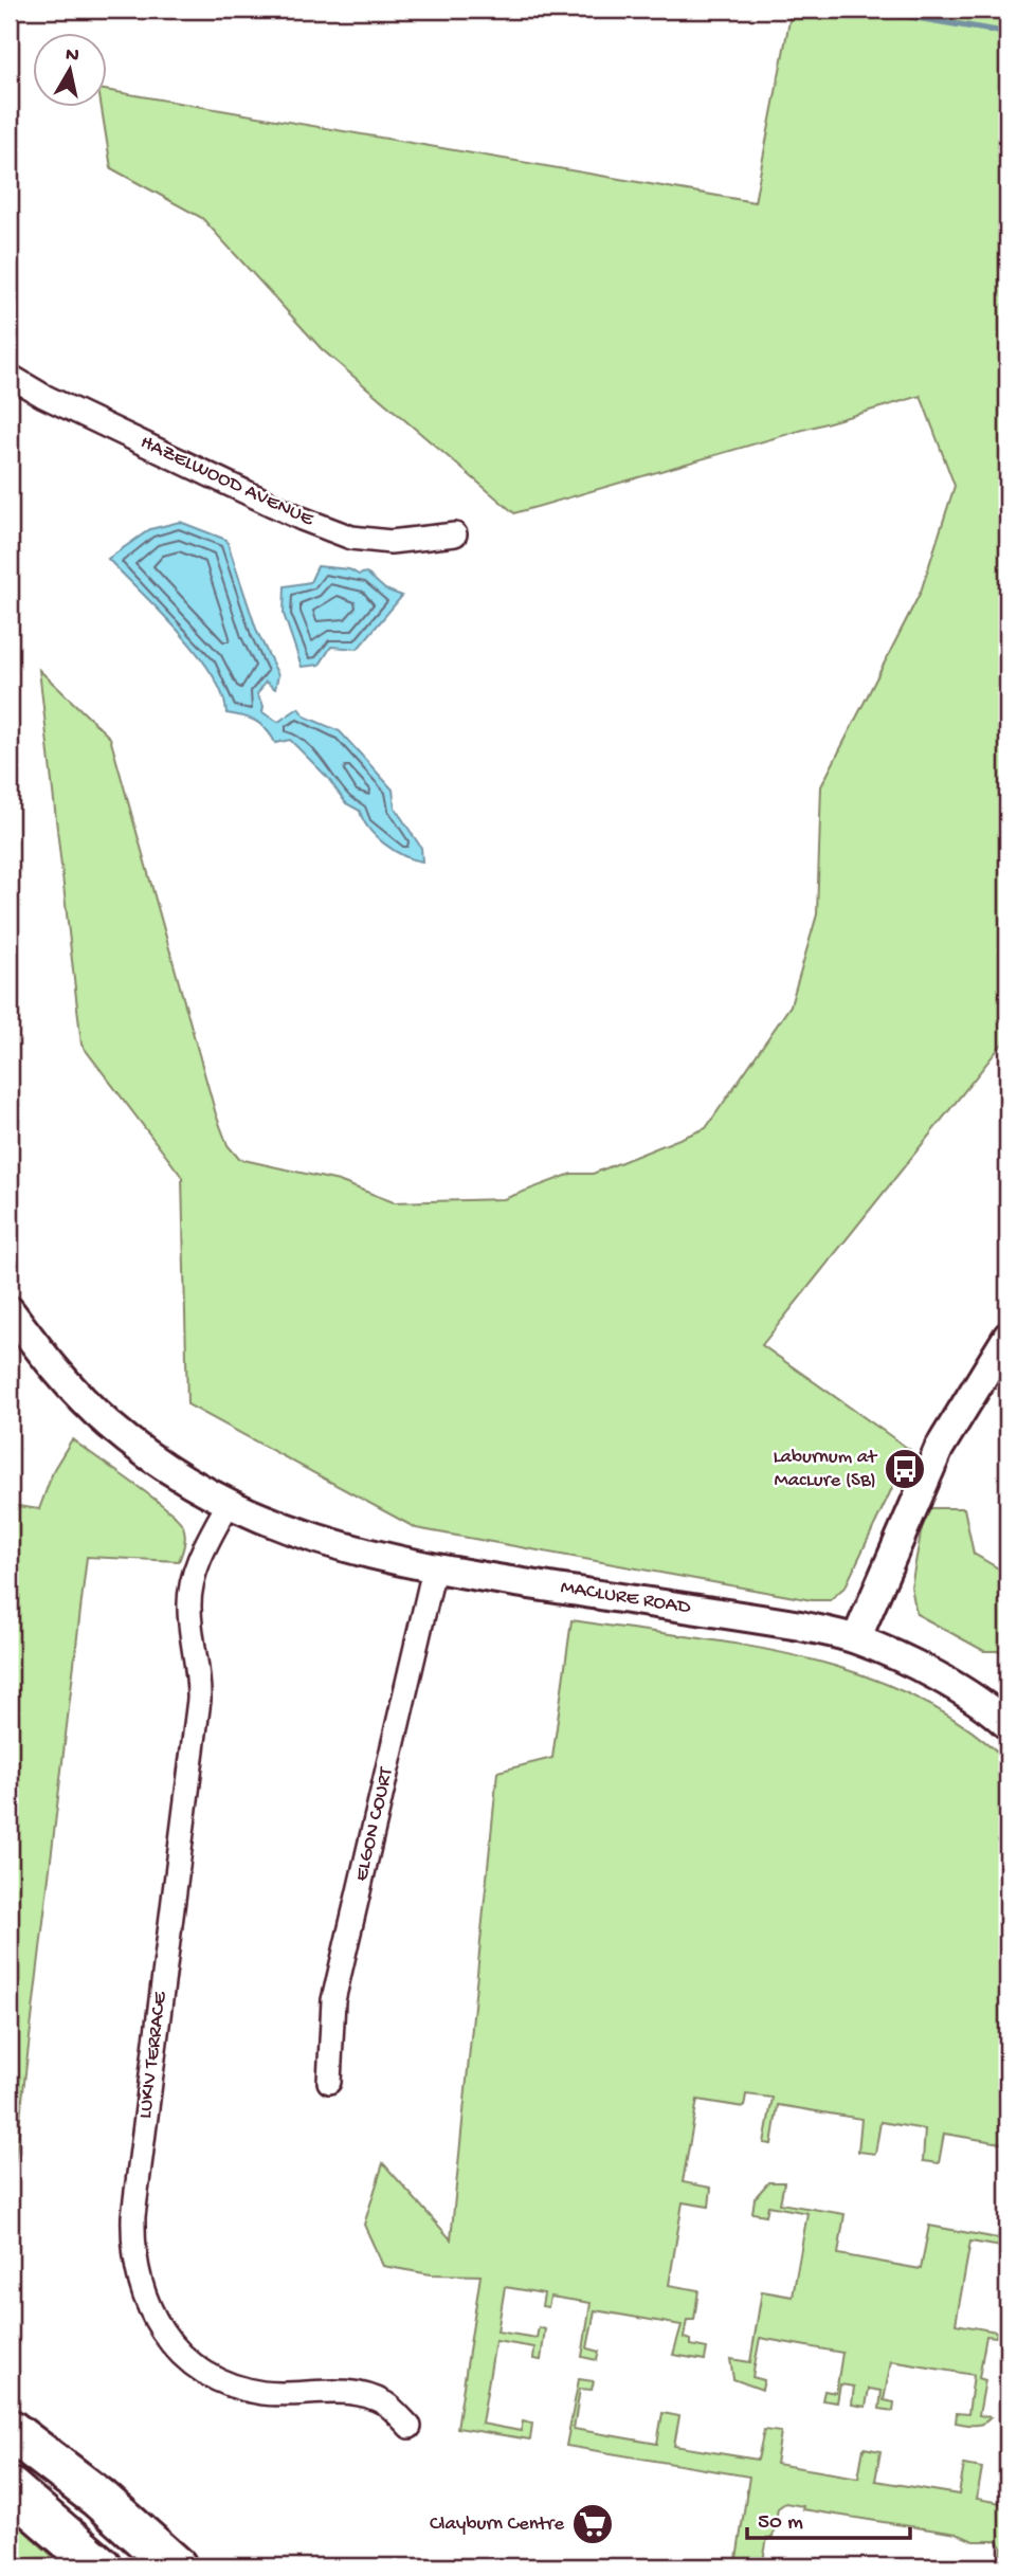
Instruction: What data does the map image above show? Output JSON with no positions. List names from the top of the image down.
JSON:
{
  "streets": {
    "street": [
      "HAZELWOOD AVENUE",
      "MACLURE ROAD",
      "ELGON COURT",
      "LUKIV TERRACE"
    ]
  },
  "crossings": [
    ["MACLURE ROAD", "ELGON COURT"],
    ["MACLURE ROAD", "LUKIV TERRACE"]
  ],
  "places": {
    "bus stop": ["Laburnum at MacLure (SB)"],
    "supermarket": ["Clayburn Centre"]
  },
  "scale_bar": "50 m",
  "north": "top"
}
